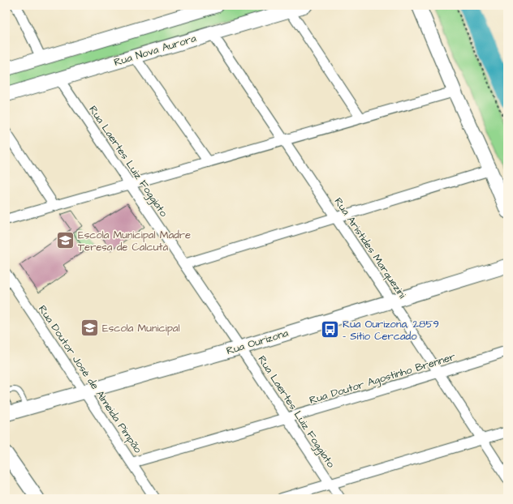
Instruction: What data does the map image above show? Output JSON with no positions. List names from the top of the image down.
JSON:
{
  "streets": {
    "main road": ["Rua Nova Aurora", "Rua Ourizona"],
    "street": [
      "Rua Laertes Luiz Foggiato",
      "Rua Aristides Marquezini",
      "Rua Doutor Agostinho Brenner",
      "Rua Doutor José de Almeida Pimpão"
    ]
  },
  "crossings": [
    ["Rua Nova Aurora", "Rua Laertes Luiz Foggiato"],
    ["Rua Nova Aurora", "Rua Aristides Marquezini"],
    ["Rua Laertes Luiz Foggiato", "Rua Ourizona"],
    ["Rua Laertes Luiz Foggiato", "Rua Doutor Agostinho Brenner"],
    ["Rua Aristides Marquezini", "Rua Ourizona"],
    ["Rua Aristides Marquezini", "Rua Doutor Agostinho Brenner"],
    ["Rua Ourizona", "Rua Doutor José de Almeida Pimpão"],
    ["Rua Doutor Agostinho Brenner", "Rua Doutor José de Almeida Pimpão"]
  ],
  "places": {
    "school or university": ["Escola Municipal Madre Teresa de Calcutá", "Escola Municipal"],
    "bus stop": ["Rua Ourizona, 2859 - Sítio Cercado"]
  }
}
